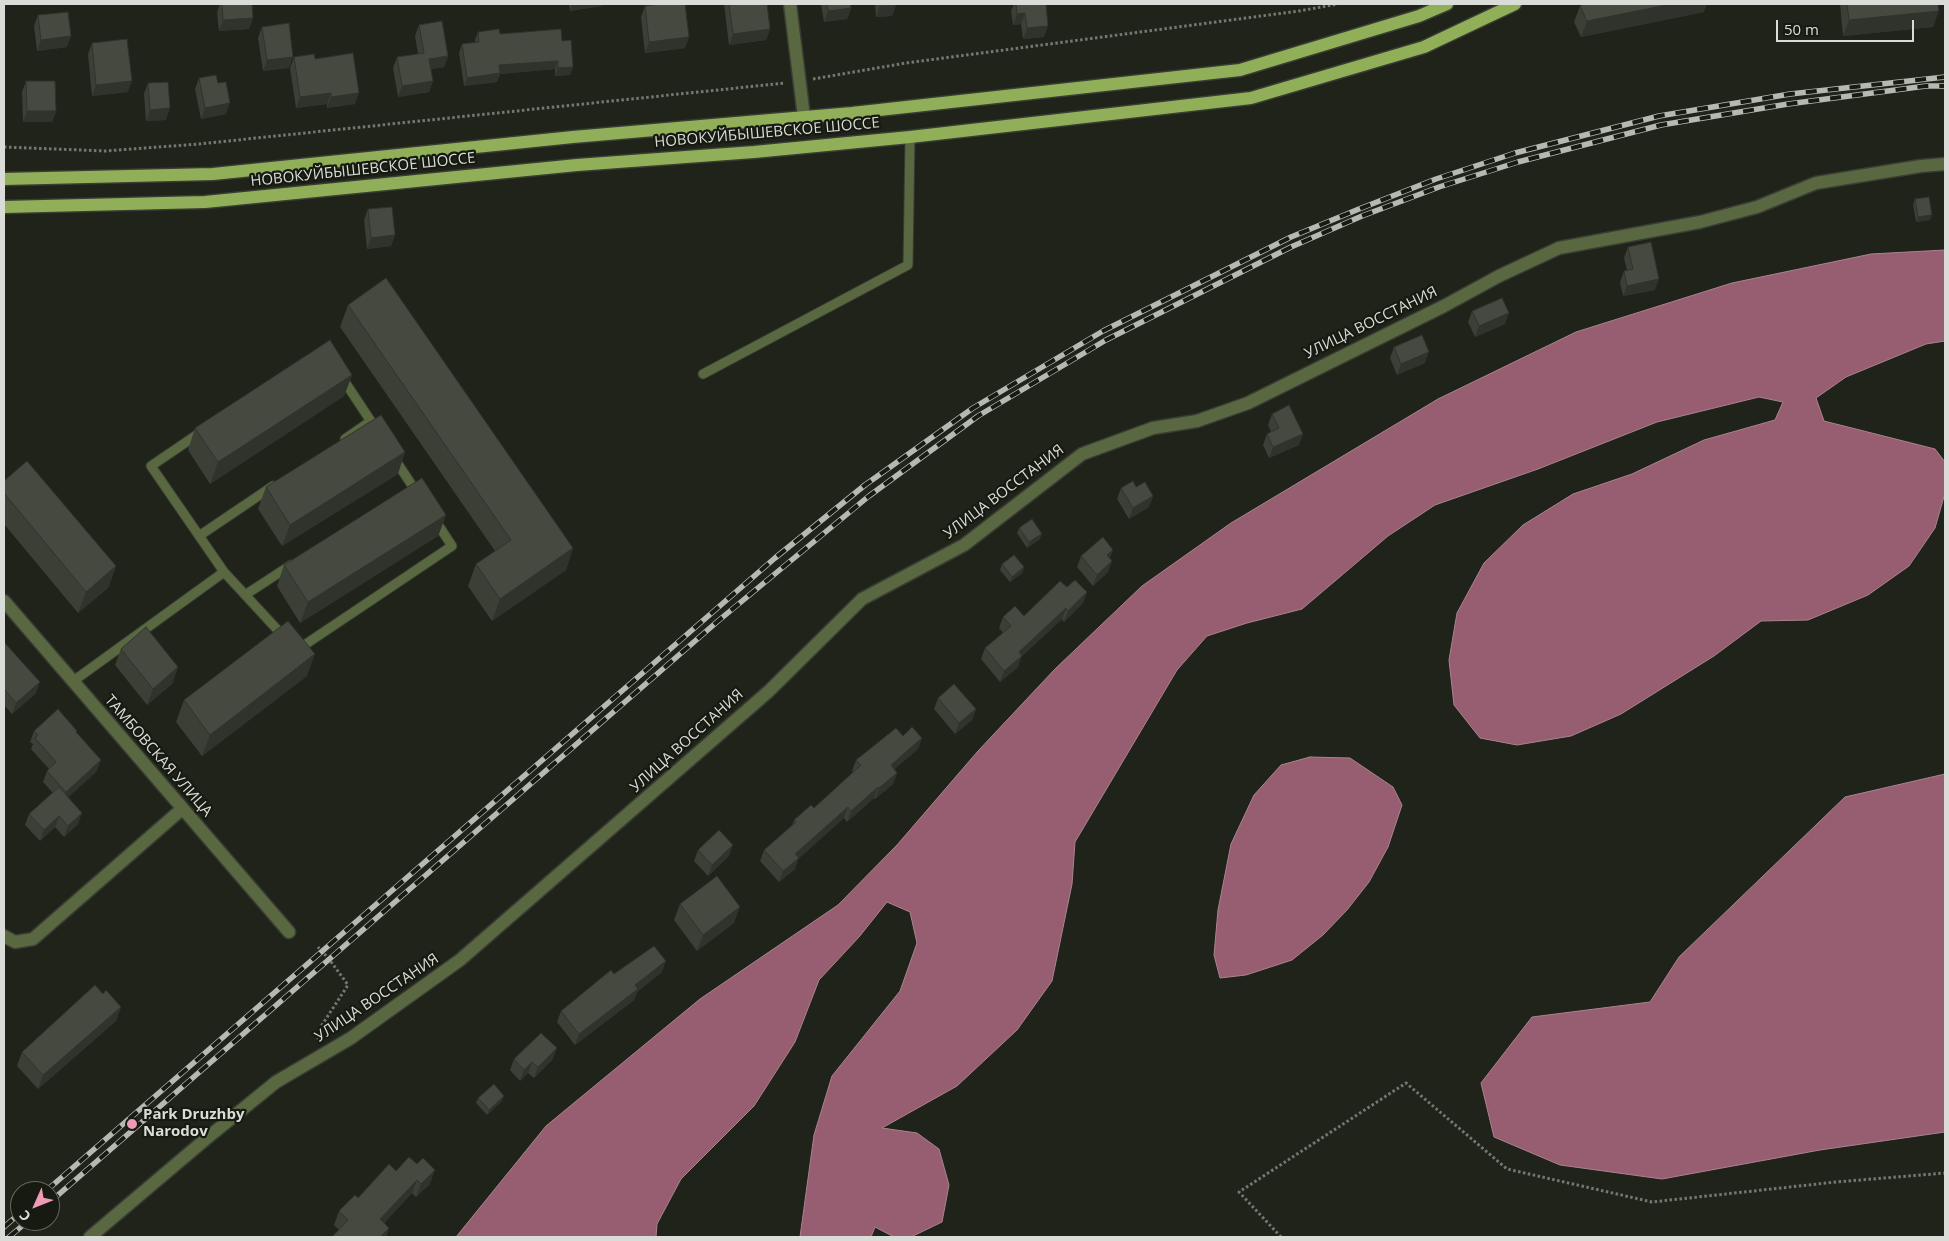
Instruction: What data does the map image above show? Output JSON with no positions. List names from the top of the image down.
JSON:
{
  "streets": {
    "main road": ["НОВОКУЙБЫШЕВСКОЕ ШОССЕ"],
    "street": ["УЛИЦА ВОССТАНИЯ", "ТАМБОВСКАЯ УЛИЦА"]
  },
  "places": ["Park Druzhby Narodov"],
  "scale_bar": "50 m",
  "north": "bottom left"
}
